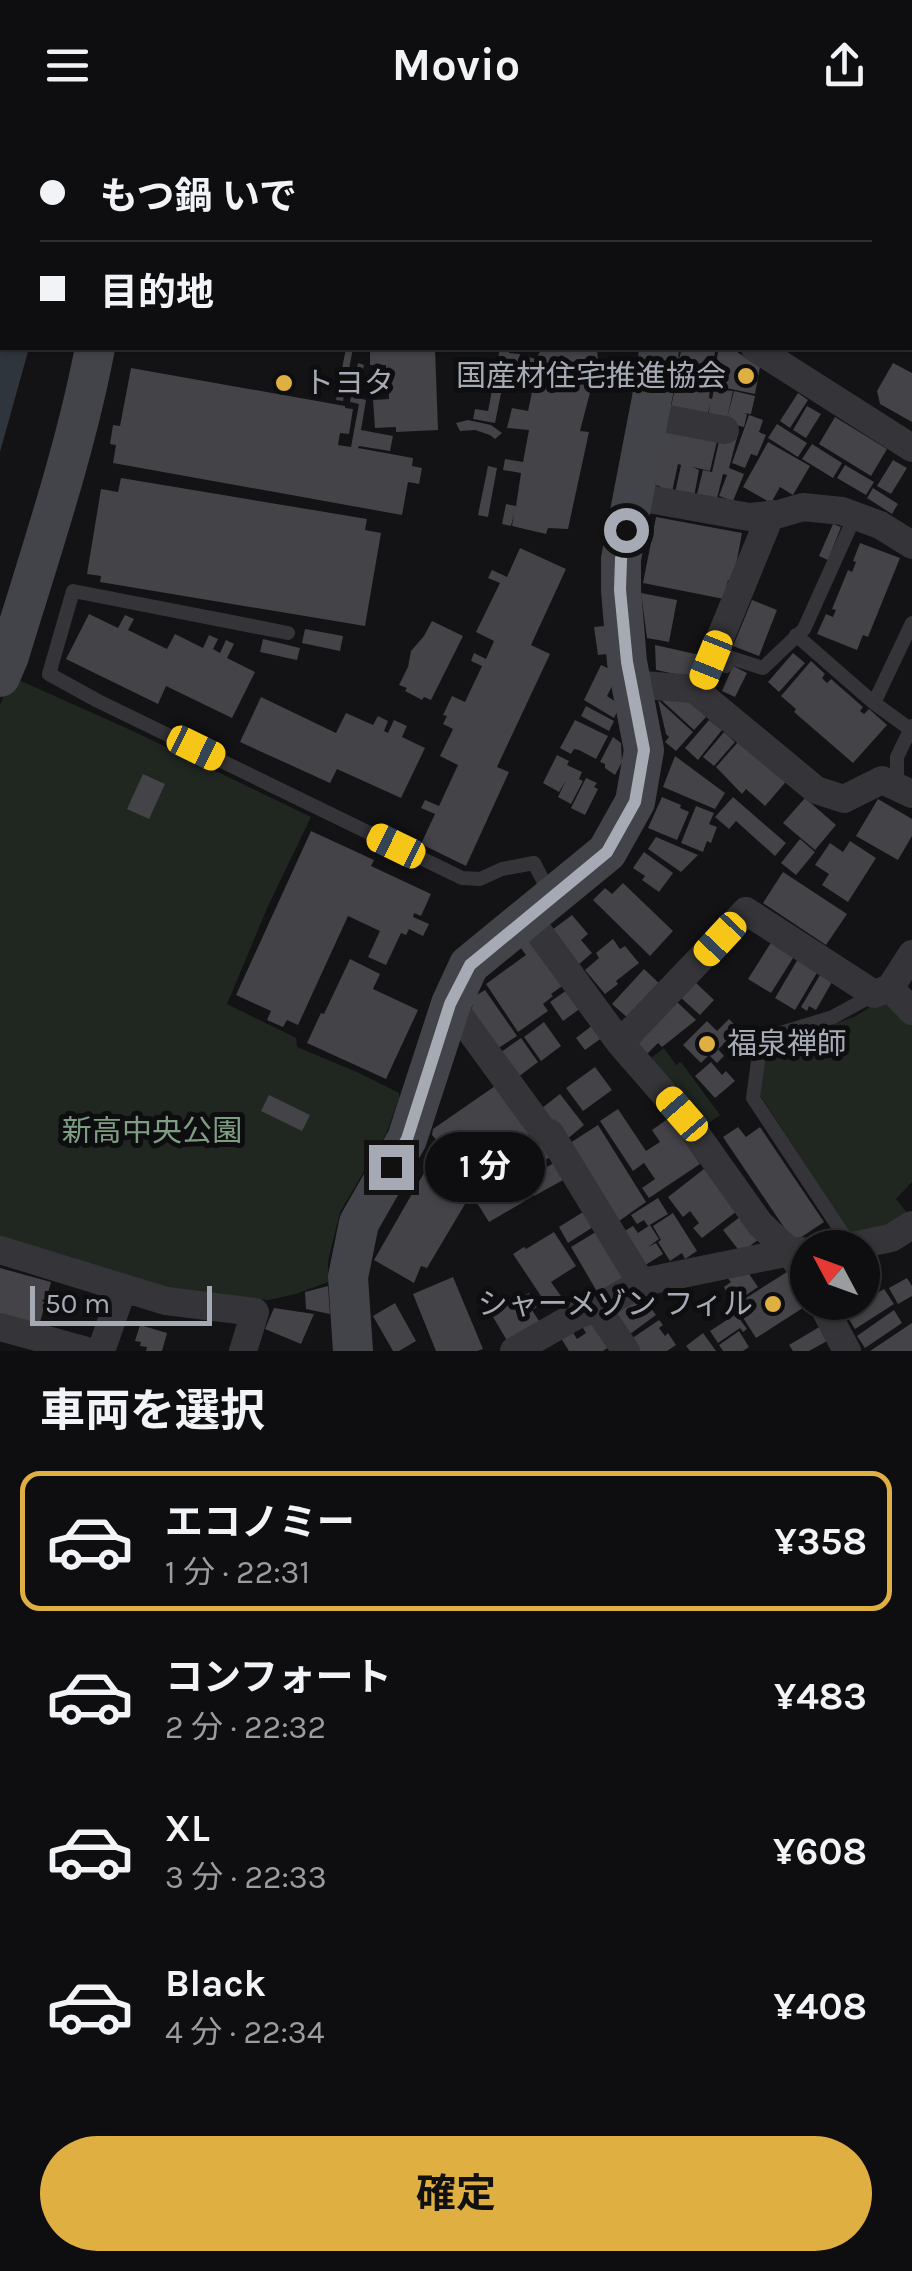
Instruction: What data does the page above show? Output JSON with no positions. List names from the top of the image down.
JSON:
{
  "parks": ["新高中央公園"],
  "places": [
    "国産材住宅推進協会",
    "トヨタ",
    "福泉禅師",
    "シャーメゾン フィル"
  ],
  "scale_bar": "50 m",
  "north": "top left",
  "page": {
    "header": "Movio",
    "banner": ["もつ鍋 いで", "目的地"],
    "bubble": "1 分",
    "scale": "50 m",
    "heading": "車両を選択",
    "list": [
      {
        "name": "エコノミー",
        "note": "1 分 · 22:31",
        "value": "¥358"
      },
      {
        "name": "コンフォート",
        "note": "2 分 · 22:32",
        "value": "¥483"
      },
      {
        "name": "XL",
        "note": "3 分 · 22:33",
        "value": "¥608"
      },
      {
        "name": "Black",
        "note": "4 分 · 22:34",
        "value": "¥408"
      }
    ],
    "buttons": "確定"
  }
}
